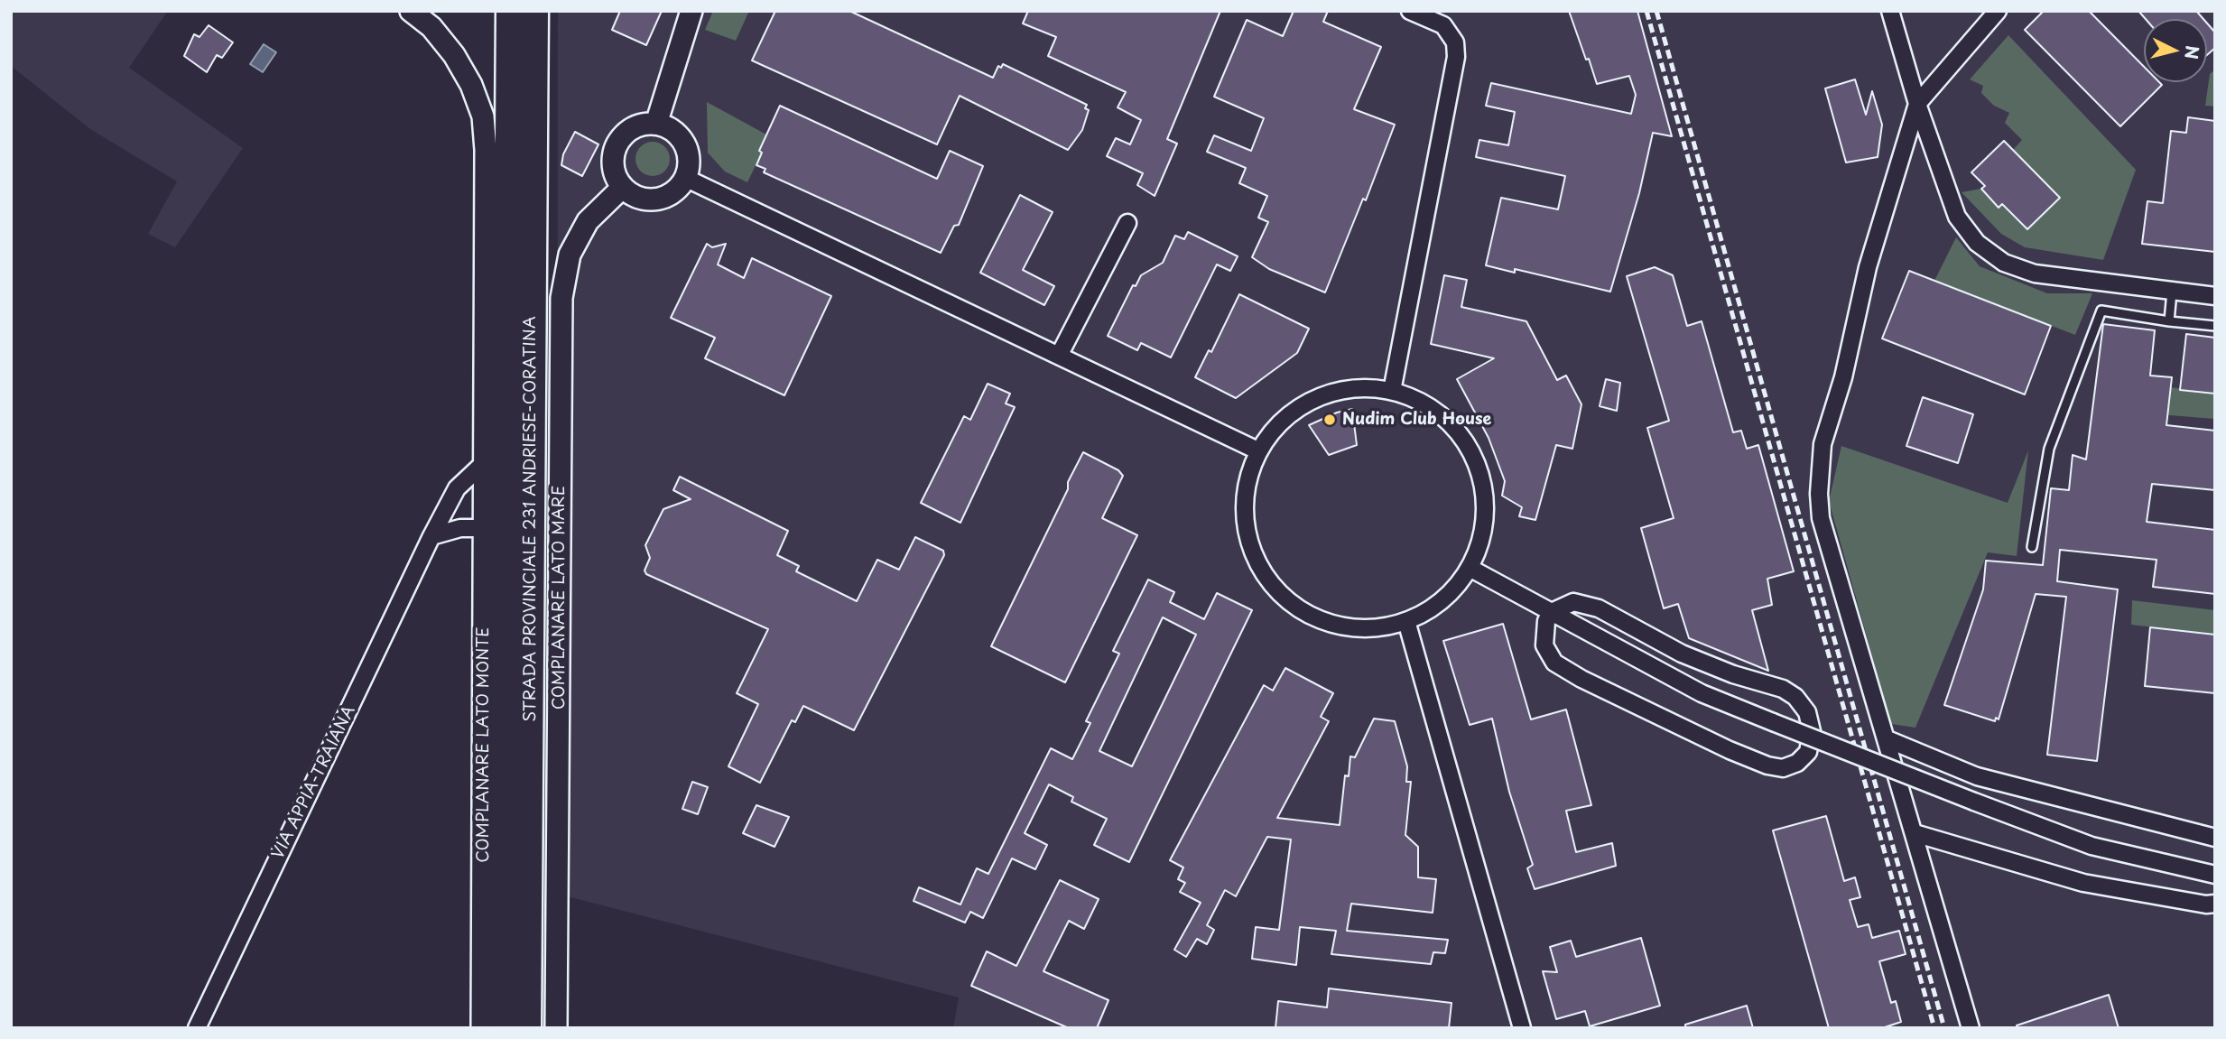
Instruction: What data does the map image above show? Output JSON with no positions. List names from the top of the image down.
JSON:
{
  "streets": {
    "highway": ["STRADA PROVINCIALE 231 ANDRIESE-CORATINA"],
    "street": ["COMPLANARE LATO MARE", "COMPLANARE LATO MONTE", "VIA APPIA-TRAIANA"]
  },
  "crossings": [
    ["COMPLANARE LATO MONTE", "VIA APPIA-TRAIANA"]
  ],
  "places": ["Nudim Club House"],
  "north": "right"
}
